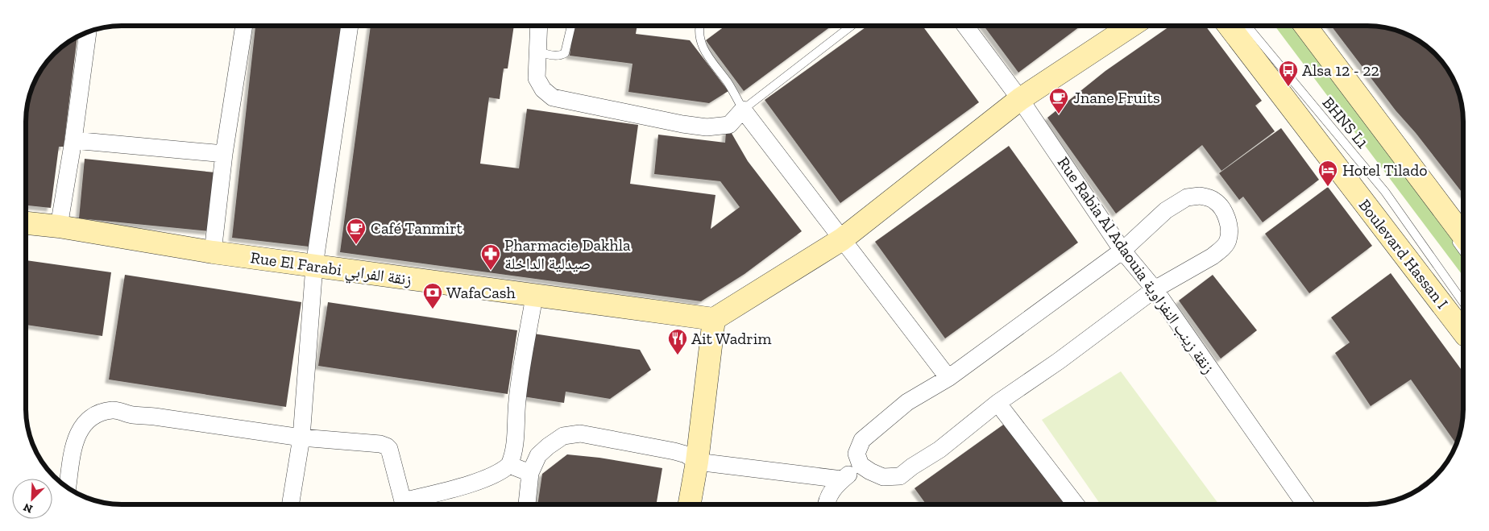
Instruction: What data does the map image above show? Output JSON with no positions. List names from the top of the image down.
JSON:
{
  "streets": {
    "street": ["Boulevard Hassan I", "Rue Rabia Al Adaouia زنقة زينب النفزاوية", "Rue El Farabi زنقة الفرابي"],
    "lane": ["BHNS L1"]
  },
  "places": {
    "bus stop": ["Alsa 12 - 22"],
    "cafe": ["Jnane Fruits", "Café Tanmirt"],
    "hotel": ["Hotel Tilado"],
    "pharmacy": ["Pharmacie Dakhla صيدلية الداخلة"],
    "bank": ["WafaCash"],
    "restaurant": ["Ait Wadrim"]
  },
  "north": "bottom left"
}
